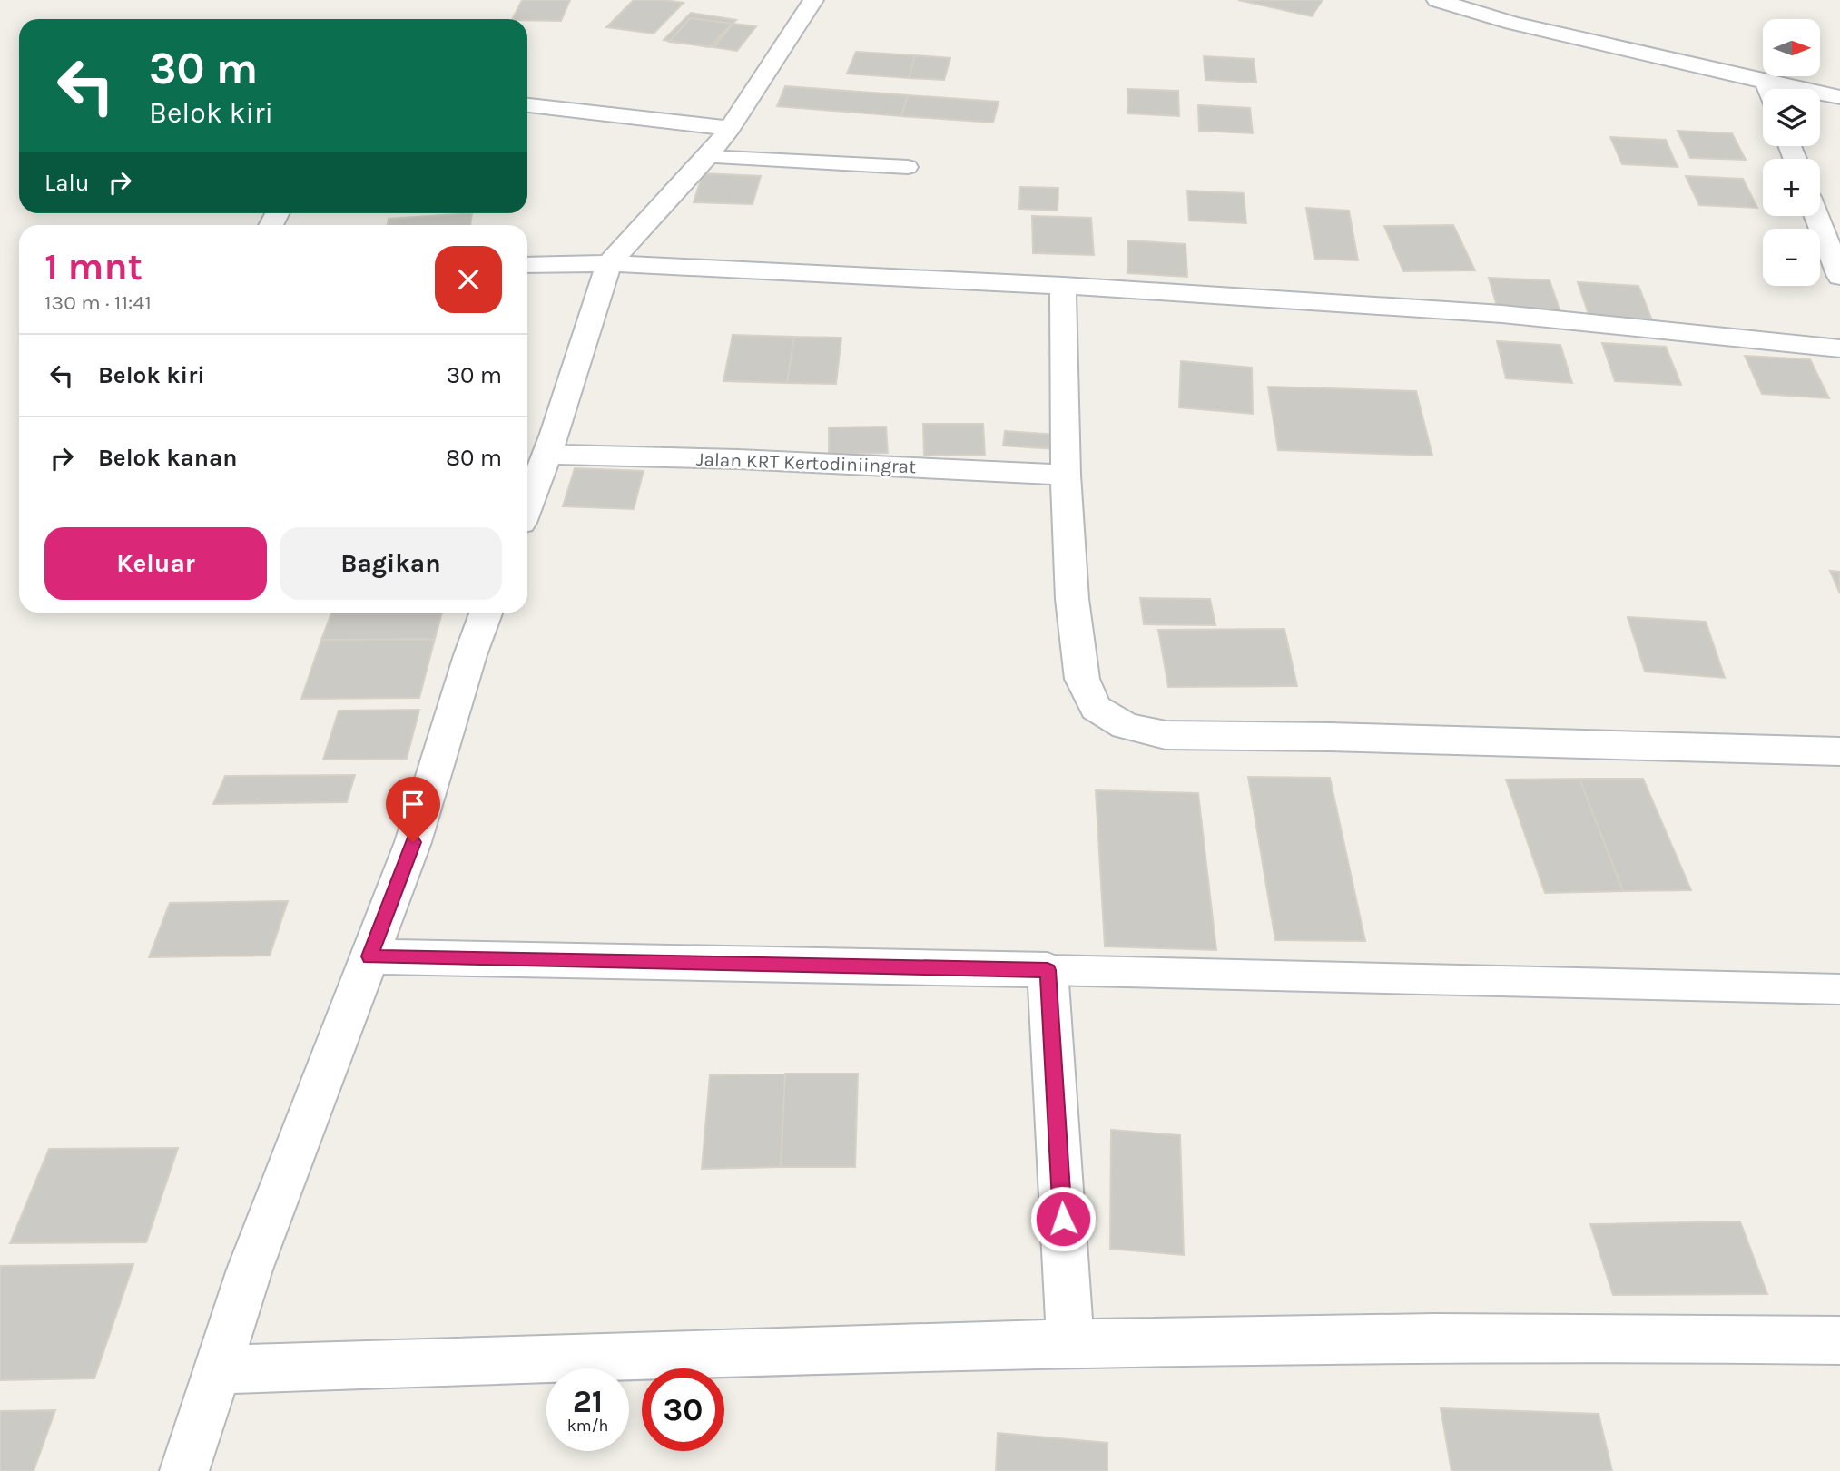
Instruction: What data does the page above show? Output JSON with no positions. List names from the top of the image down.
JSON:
{
  "streets": {
    "street": ["Jalan KRT Kertodiniingrat"]
  },
  "north": "right",
  "page": {
    "map_buttons": ["+", "−"],
    "turn": ["30 m", "Belok kiri"],
    "then": "Lalu",
    "heading": ["1 mnt", "130 m · 11:41"],
    "list": [
      {
        "name": "Belok kiri",
        "value": "30 m"
      },
      {
        "name": "Belok kanan",
        "value": "80 m"
      }
    ],
    "buttons": ["Keluar", "Bagikan"],
    "speed": "21 km/h",
    "limit": "30"
  }
}
